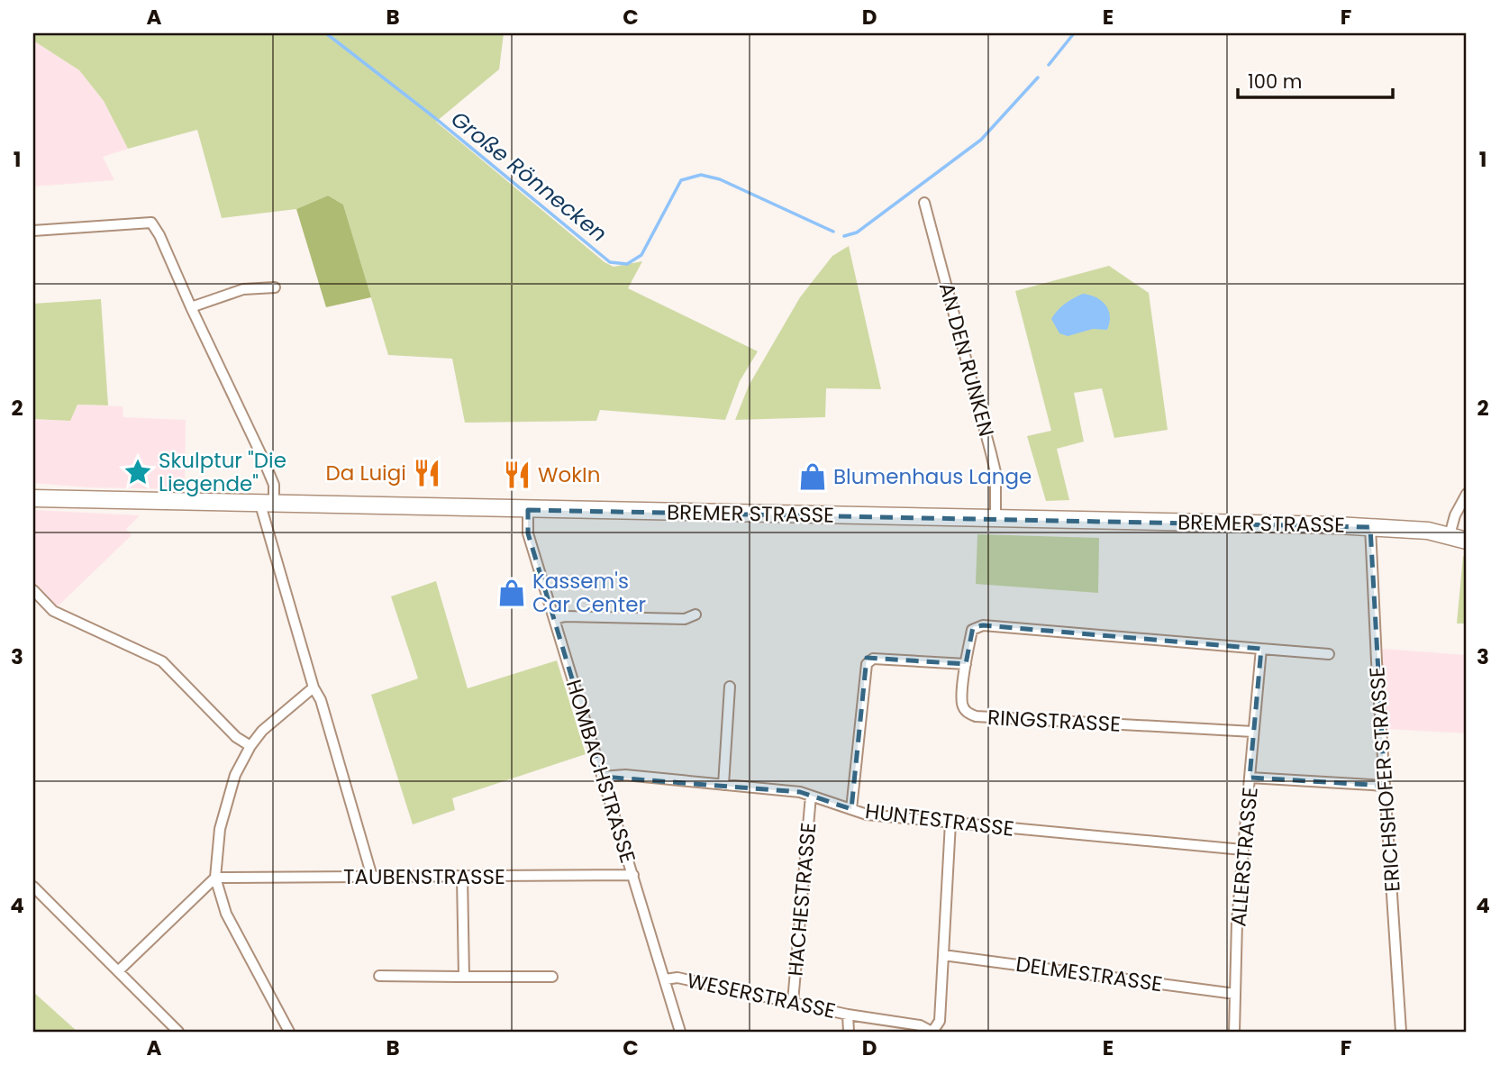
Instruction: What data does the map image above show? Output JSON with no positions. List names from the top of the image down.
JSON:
{
  "streets": {
    "main road": ["BREMER STRASSE"],
    "street": [
      "AN DEN RUNKEN",
      "RINGSTRASSE",
      "HOMBACHSTRASSE",
      "ERICHSHOFER STRASSE",
      "HUNTESTRASSE",
      "ALLERSTRASSE",
      "TAUBENSTRASSE",
      "HACHESTRASSE",
      "DELMESTRASSE",
      "WESERSTRASSE"
    ]
  },
  "crossings": [
    ["AN DEN RUNKEN", "BREMER STRASSE"],
    ["BREMER STRASSE", "HOMBACHSTRASSE"],
    ["BREMER STRASSE", "ERICHSHOFER STRASSE"],
    ["HOMBACHSTRASSE", "HUNTESTRASSE"],
    ["HOMBACHSTRASSE", "TAUBENSTRASSE"],
    ["HOMBACHSTRASSE", "WESERSTRASSE"],
    ["ERICHSHOFER STRASSE", "ALLERSTRASSE"],
    ["HUNTESTRASSE", "ALLERSTRASSE"],
    ["HUNTESTRASSE", "HACHESTRASSE"],
    ["ALLERSTRASSE", "DELMESTRASSE"],
    ["HACHESTRASSE", "WESERSTRASSE"]
  ],
  "water": ["Große Rönnecken"],
  "places": {
    "place": ["Skulptur \"Die Liegende\""],
    "restaurant": ["Da Luigi", "WokIn"],
    "shop": ["Blumenhaus Lange", "Kassem's Car Center"]
  },
  "scale_bar": "100 m",
  "grid": {
    "columns": [
      "A",
      "B",
      "C",
      "D",
      "E",
      "F"
    ],
    "rows": [
      "1",
      "2",
      "3",
      "4"
    ]
  }
}
